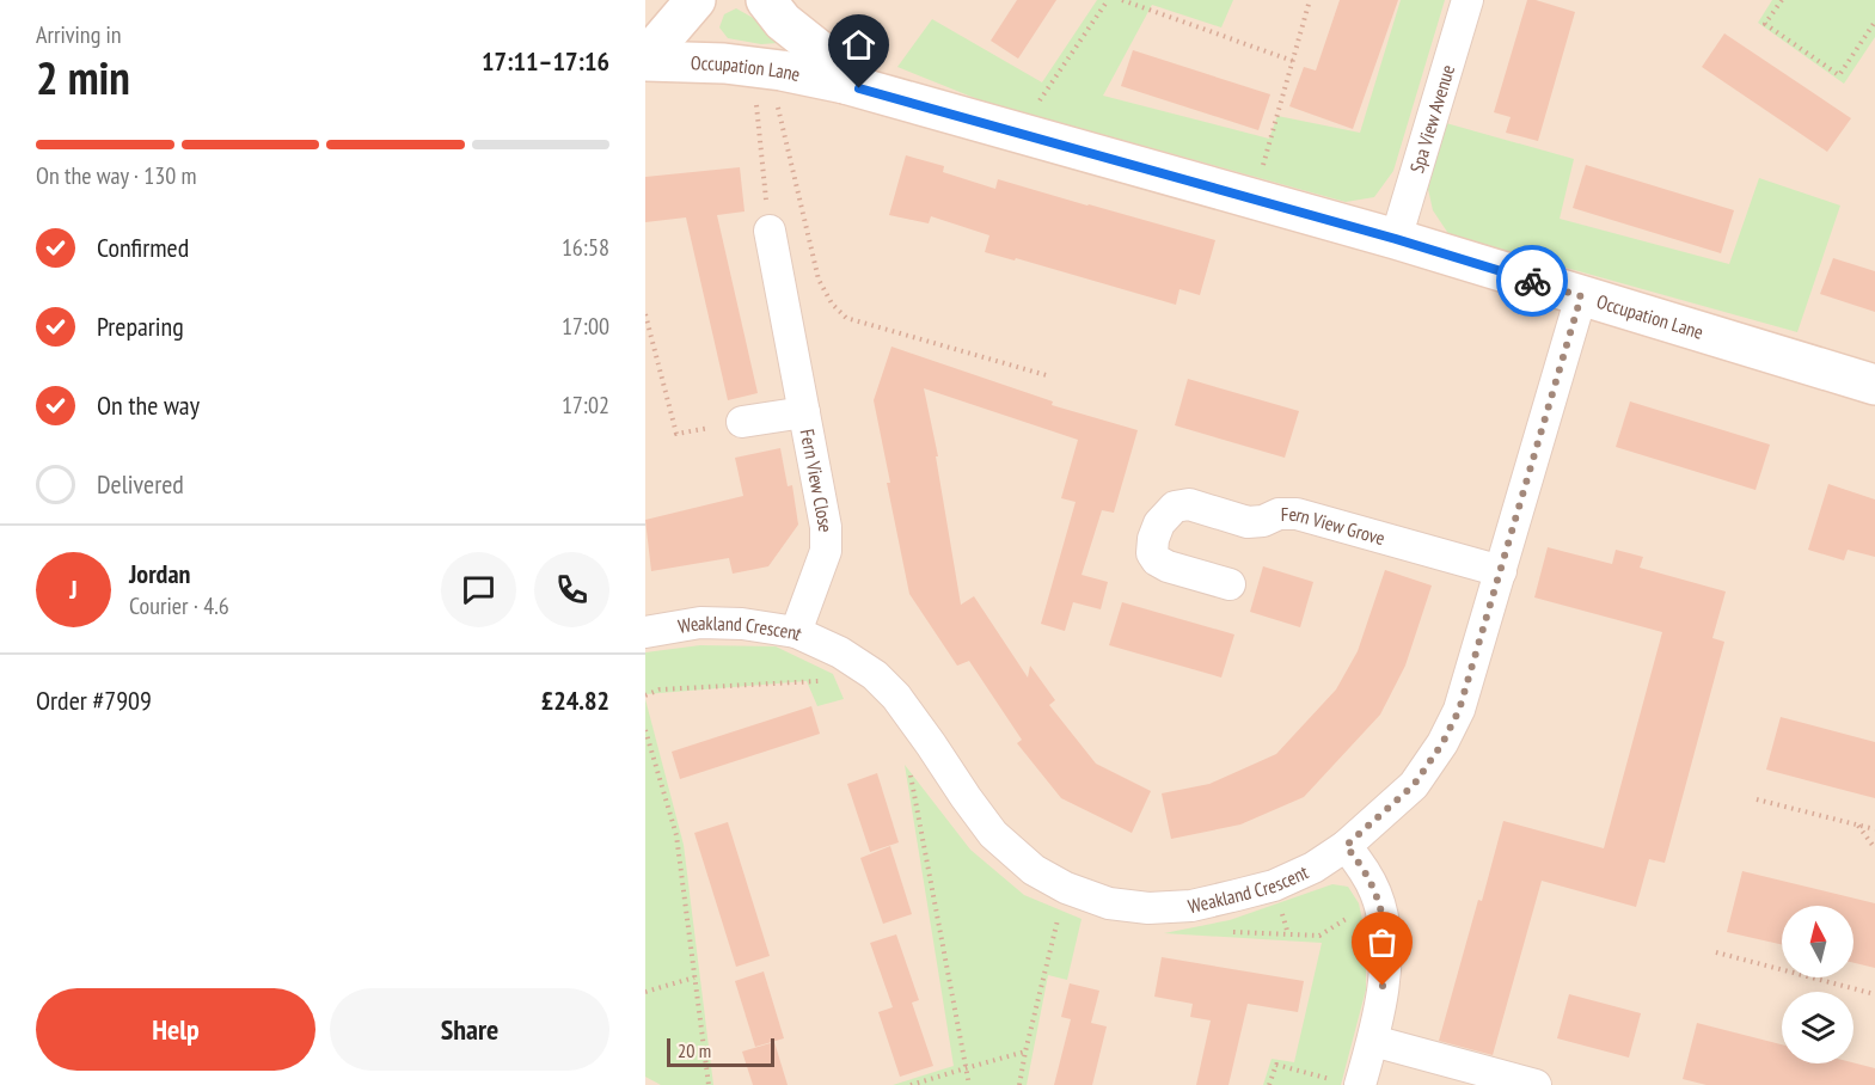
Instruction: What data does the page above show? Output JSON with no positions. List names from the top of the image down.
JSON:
{
  "streets": {
    "street": [
      "Occupation Lane",
      "Spa View Avenue",
      "Fern View Close",
      "Fern View Grove",
      "Weakland Crescent"
    ]
  },
  "crossings": [
    ["Occupation Lane", "Spa View Avenue"],
    ["Occupation Lane", "Weakland Crescent"],
    ["Fern View Close", "Weakland Crescent"],
    ["Fern View Grove", "Weakland Crescent"]
  ],
  "scale_bar": "20 m",
  "north": "top",
  "page": {
    "heading": ["2 min", "Arriving in", "17:11–17:16"],
    "panel": [
      "Jordan",
      "Courier · 4.6",
      "Order #7909",
      "£24.82"
    ],
    "bar": "On the way · 130 m",
    "list": [
      ["Confirmed", "16:58"],
      ["Preparing", "17:00"],
      ["On the way", "17:02"],
      "Delivered"
    ],
    "round": "J",
    "buttons": ["Help", "Share"],
    "scale": "20 m"
  }
}
